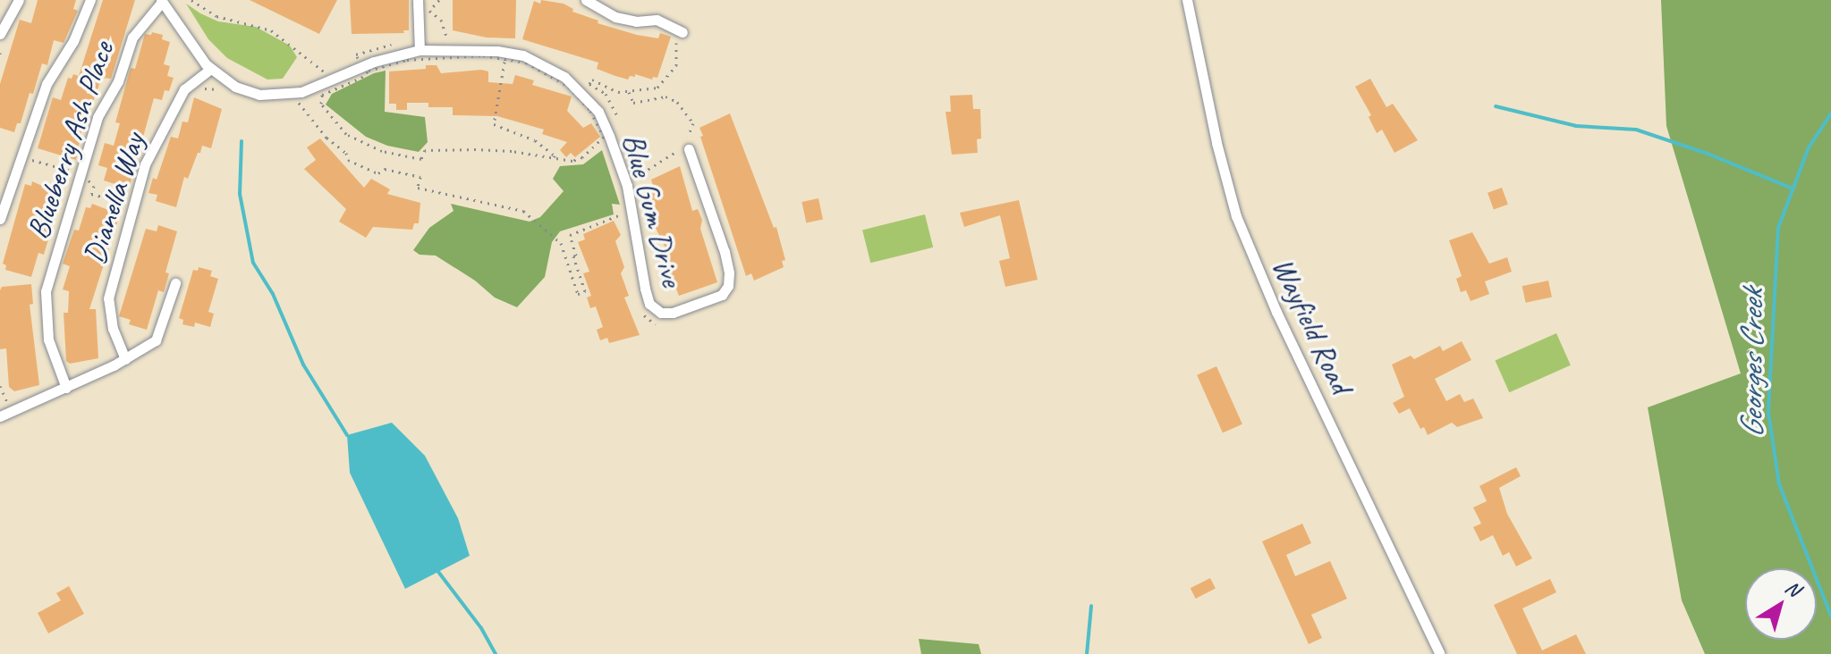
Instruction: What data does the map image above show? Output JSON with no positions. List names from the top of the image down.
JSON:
{
  "streets": {
    "street": [
      "Blueberry Ash Place",
      "Dianella Way",
      "Blue Gum Drive",
      "Wayfield Road"
    ]
  },
  "crossings": [
    ["Blueberry Ash Place", "Blue Gum Drive"],
    ["Dianella Way", "Blue Gum Drive"]
  ],
  "water": ["Georges Creek"],
  "north": "top right"
}
